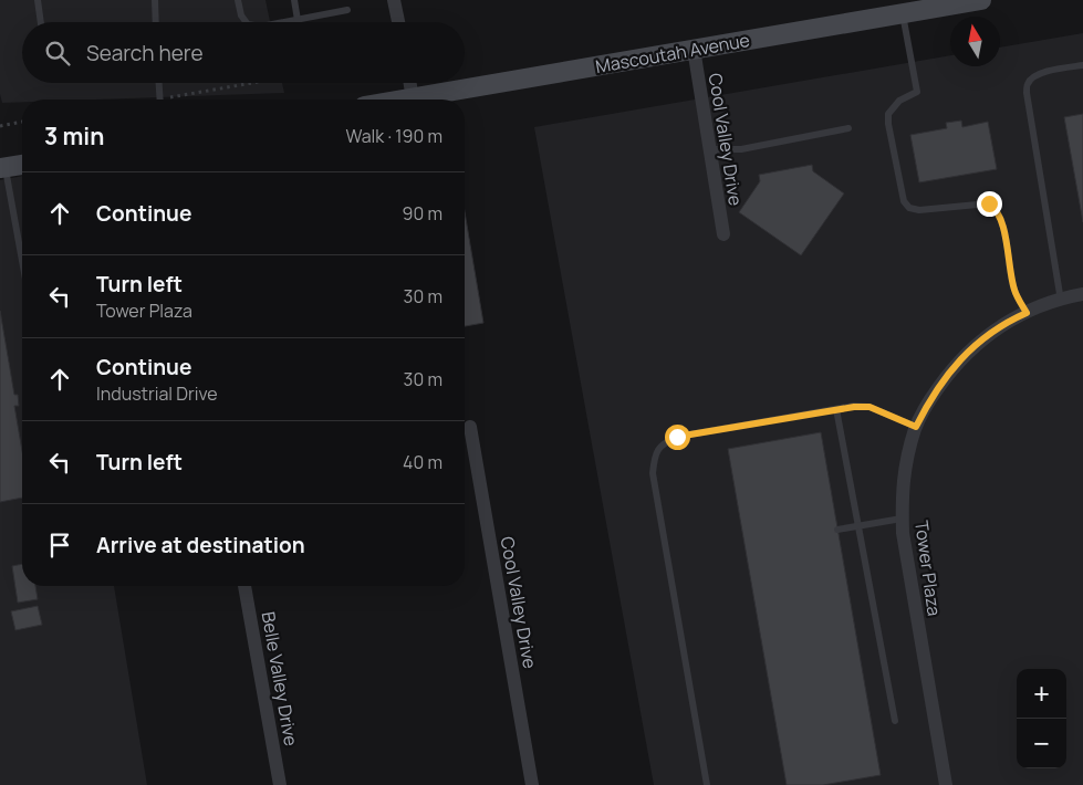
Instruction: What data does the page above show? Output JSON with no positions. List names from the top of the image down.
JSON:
{
  "streets": {
    "main road": ["Mascoutah Avenue"],
    "street": ["Cool Valley Drive", "Tower Plaza", "Belle Valley Drive"]
  },
  "crossings": [
    ["Mascoutah Avenue", "Cool Valley Drive"]
  ],
  "north": "top",
  "page": {
    "search": "Search here",
    "heading": ["3 min", "Walk · 190 m"],
    "list": [
      ["Continue", "90 m"],
      ["Turn left", "Tower Plaza", "30 m"],
      ["Continue", "Industrial Drive", "30 m"],
      ["Turn left", "40 m"],
      "Arrive at destination"
    ],
    "map_buttons": ["+", "−"]
  }
}
